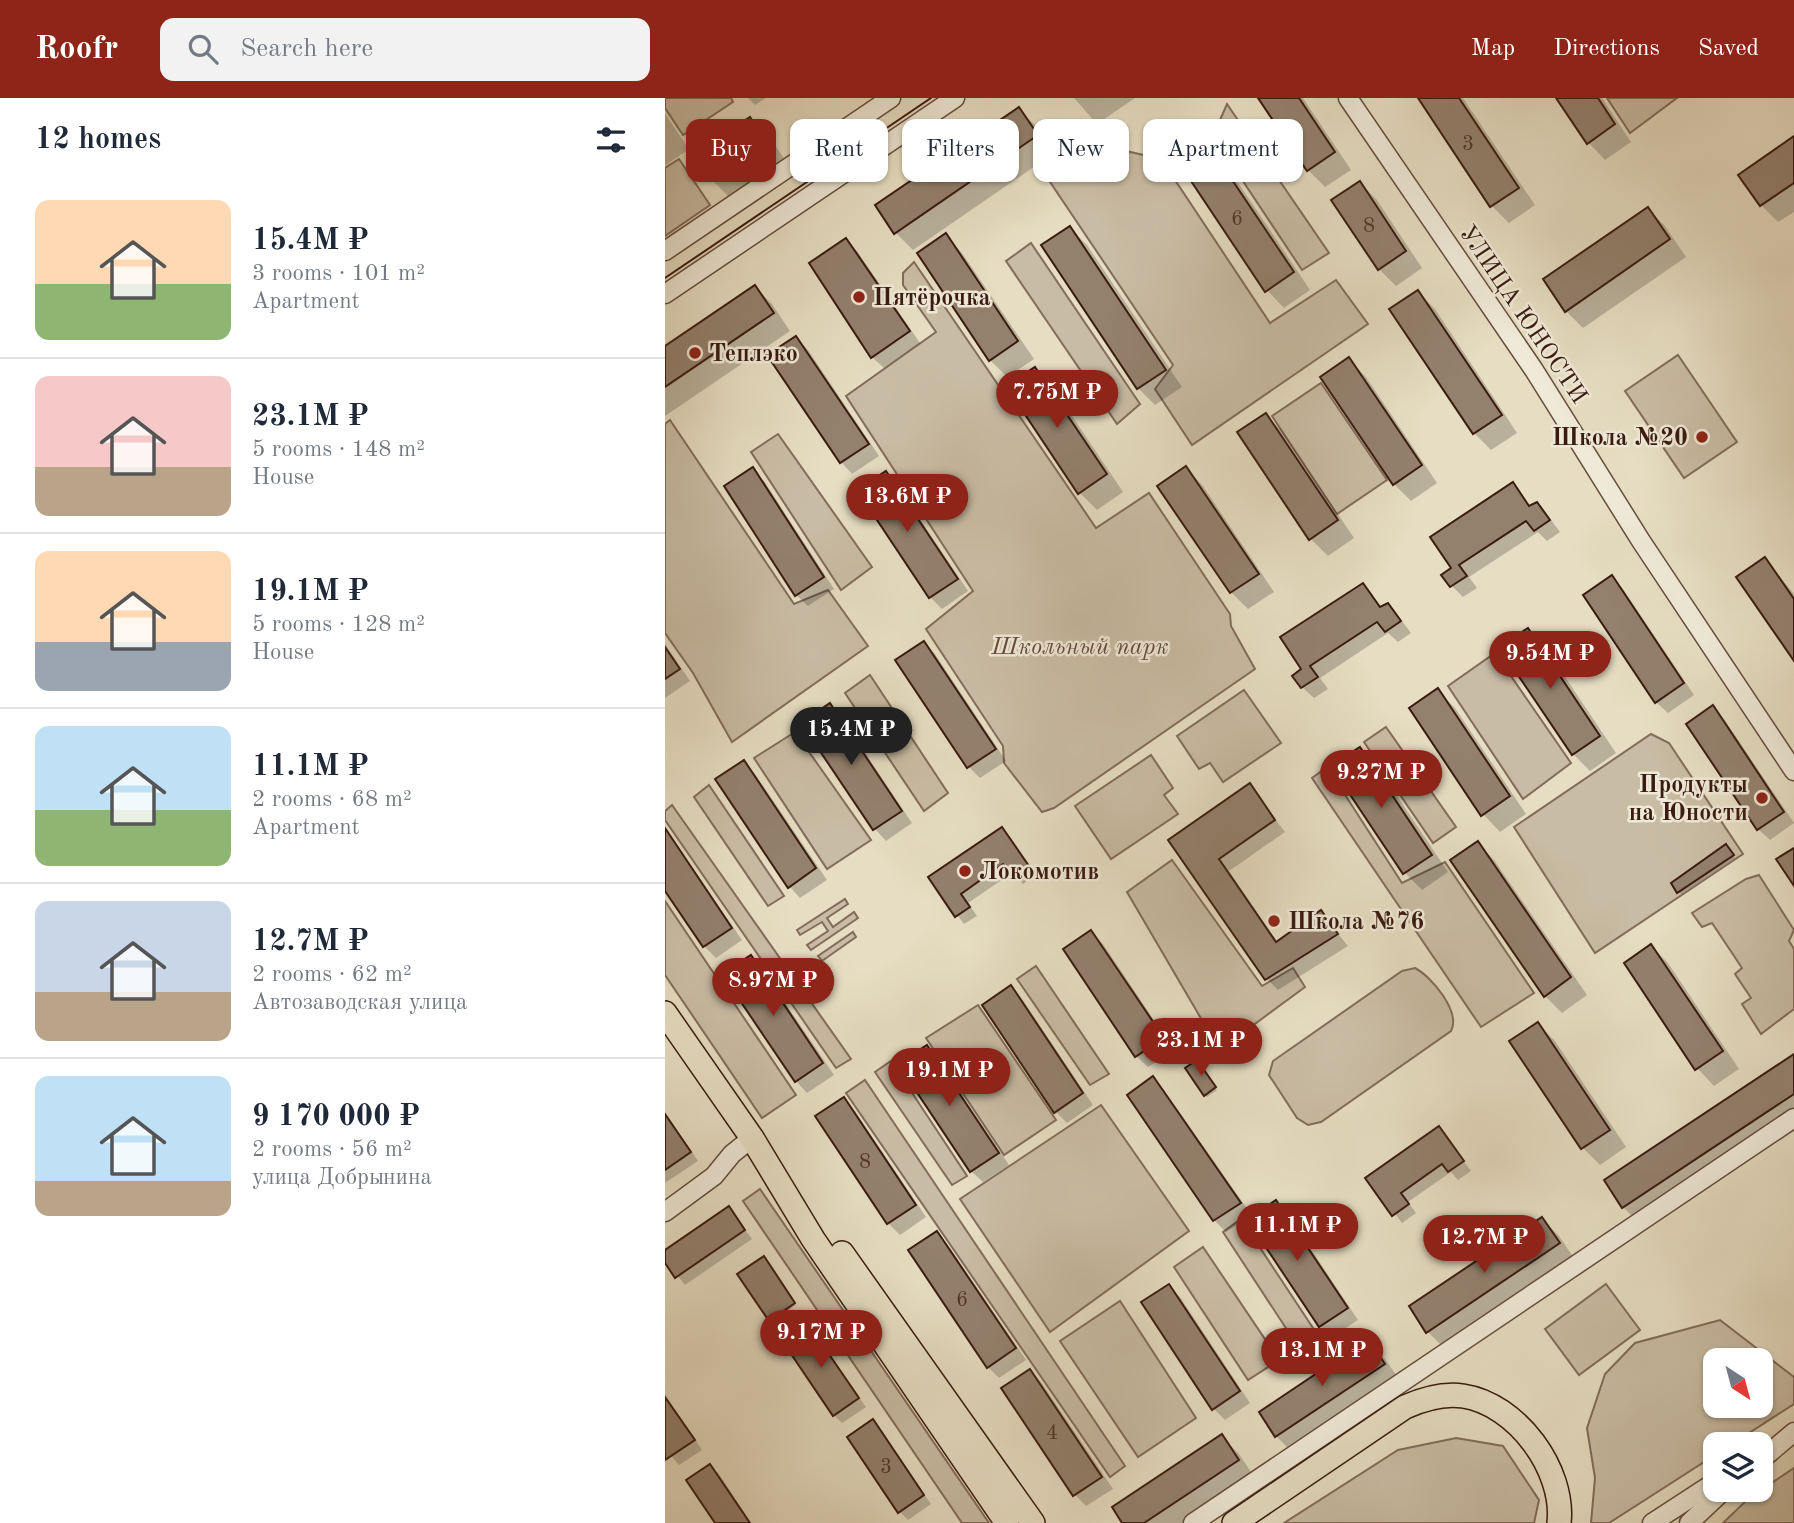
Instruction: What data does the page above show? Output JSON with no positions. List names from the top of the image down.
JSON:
{
  "streets": {
    "street": ["УЛИЦА ЮНОСТИ"]
  },
  "parks": ["Школьный парк"],
  "places": [
    "Пятёрочка",
    "Теплэко",
    "Школа №20",
    "Продукты на Юности",
    "Локомотив",
    "Школа №76"
  ],
  "house_numbers": [
    "3",
    "6",
    "8",
    "8",
    "6",
    "4",
    "3"
  ],
  "north": "bottom right",
  "page": {
    "header": "Roofr",
    "search": "Search here",
    "nav": ["Map", "Directions", "Saved"],
    "heading": "12 homes",
    "chip": [
      "Buy",
      "Rent",
      "Filters",
      "New",
      "Apartment"
    ],
    "list": [
      {
        "name": "15.4M ₽",
        "note": "3 rooms · 101 m² · Apartment"
      },
      {
        "name": "23.1M ₽",
        "note": "5 rooms · 148 m² · House"
      },
      {
        "name": "19.1M ₽",
        "note": "5 rooms · 128 m² · House"
      },
      {
        "name": "11.1M ₽",
        "note": "2 rooms · 68 m² · Apartment"
      },
      {
        "name": "12.7M ₽",
        "note": "2 rooms · 62 m² · Автозаводская улица"
      },
      {
        "name": "9 170 000 ₽",
        "note": "2 rooms · 56 m² · улица Добрынина"
      }
    ],
    "price": [
      "7.75M ₽",
      "13.6M ₽",
      "9.54M ₽",
      "15.4M ₽",
      "9.27M ₽",
      "8.97M ₽",
      "23.1M ₽",
      "19.1M ₽",
      "11.1M ₽",
      "12.7M ₽",
      "9.17M ₽",
      "13.1M ₽"
    ]
  }
}
